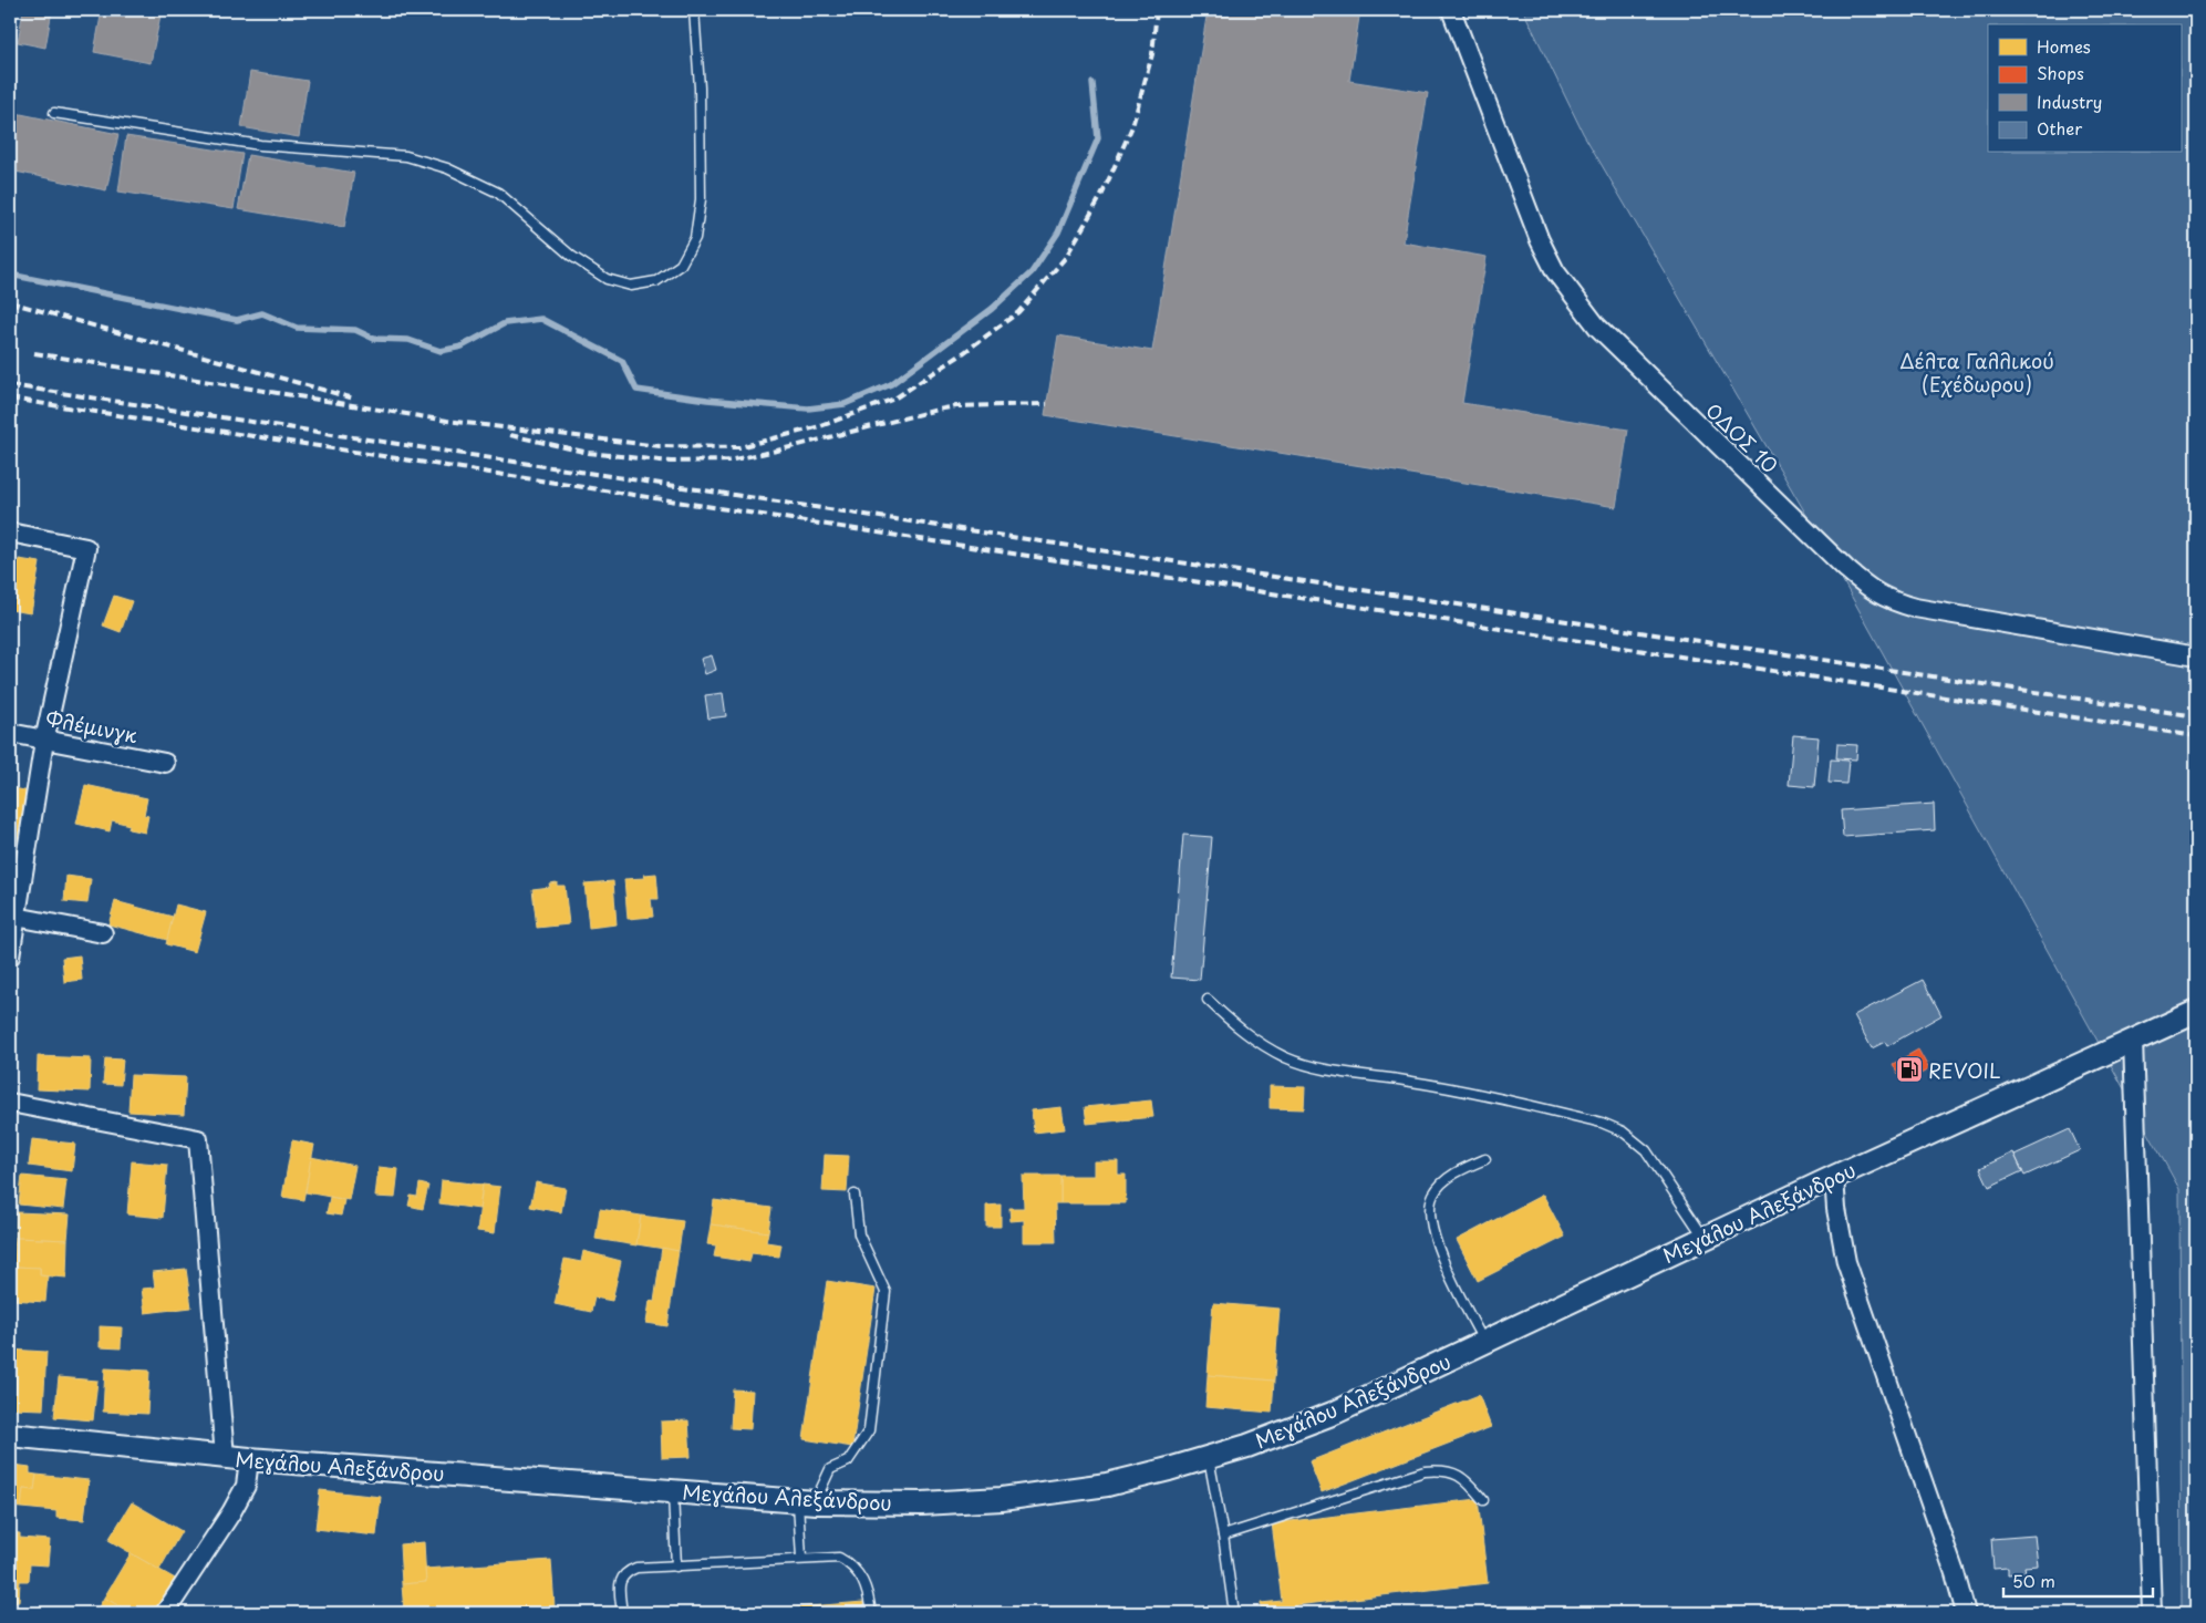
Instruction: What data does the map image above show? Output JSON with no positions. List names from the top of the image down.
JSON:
{
  "streets": {
    "street": ["ΟΔΟΣ 10", "Φλέμινγκ", "Μεγάλου Αλεξάνδρου"]
  },
  "parks": ["Δέλτα Γαλλικού (Εχέδωρου)"],
  "places": {
    "fuel station": ["REVOIL"]
  },
  "legend": [
    "Homes",
    "Shops",
    "Industry",
    "Other"
  ],
  "scale_bar": "50 m"
}
